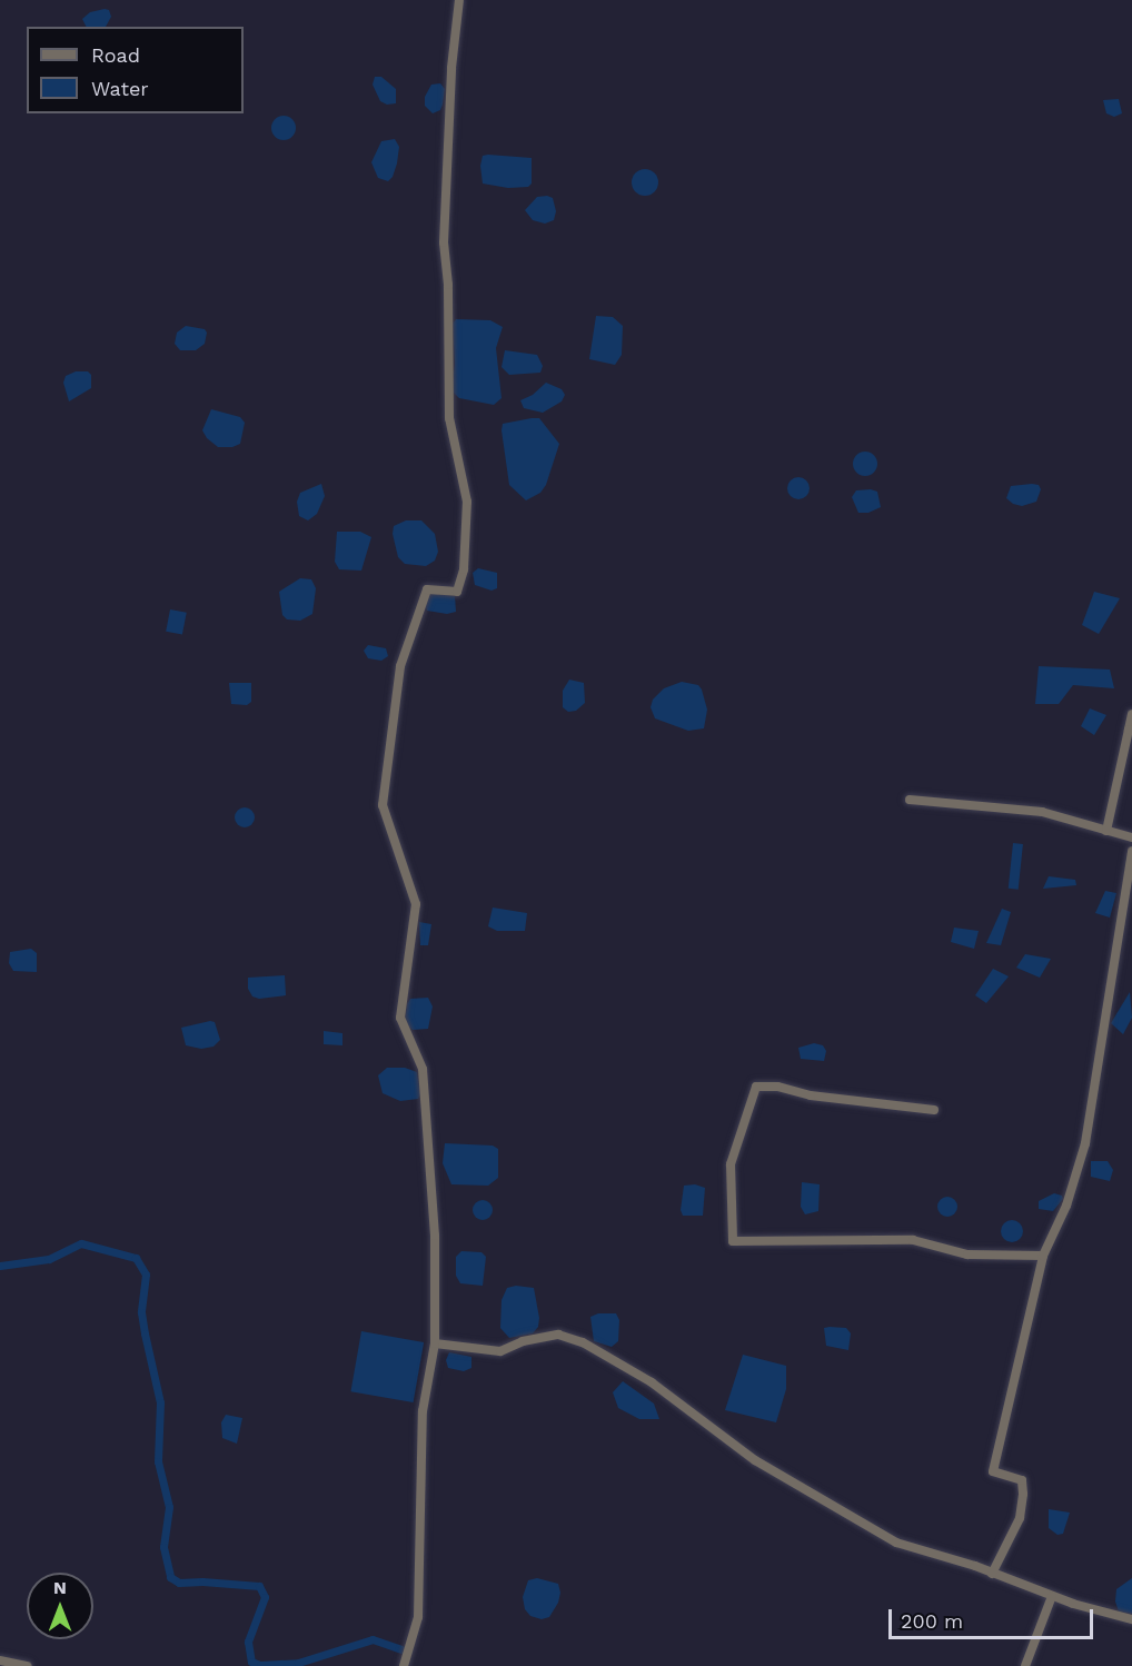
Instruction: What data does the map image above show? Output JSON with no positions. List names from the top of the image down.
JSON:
{
  "legend": ["Road", "Water"],
  "scale_bar": "200 m",
  "north": "top"
}
